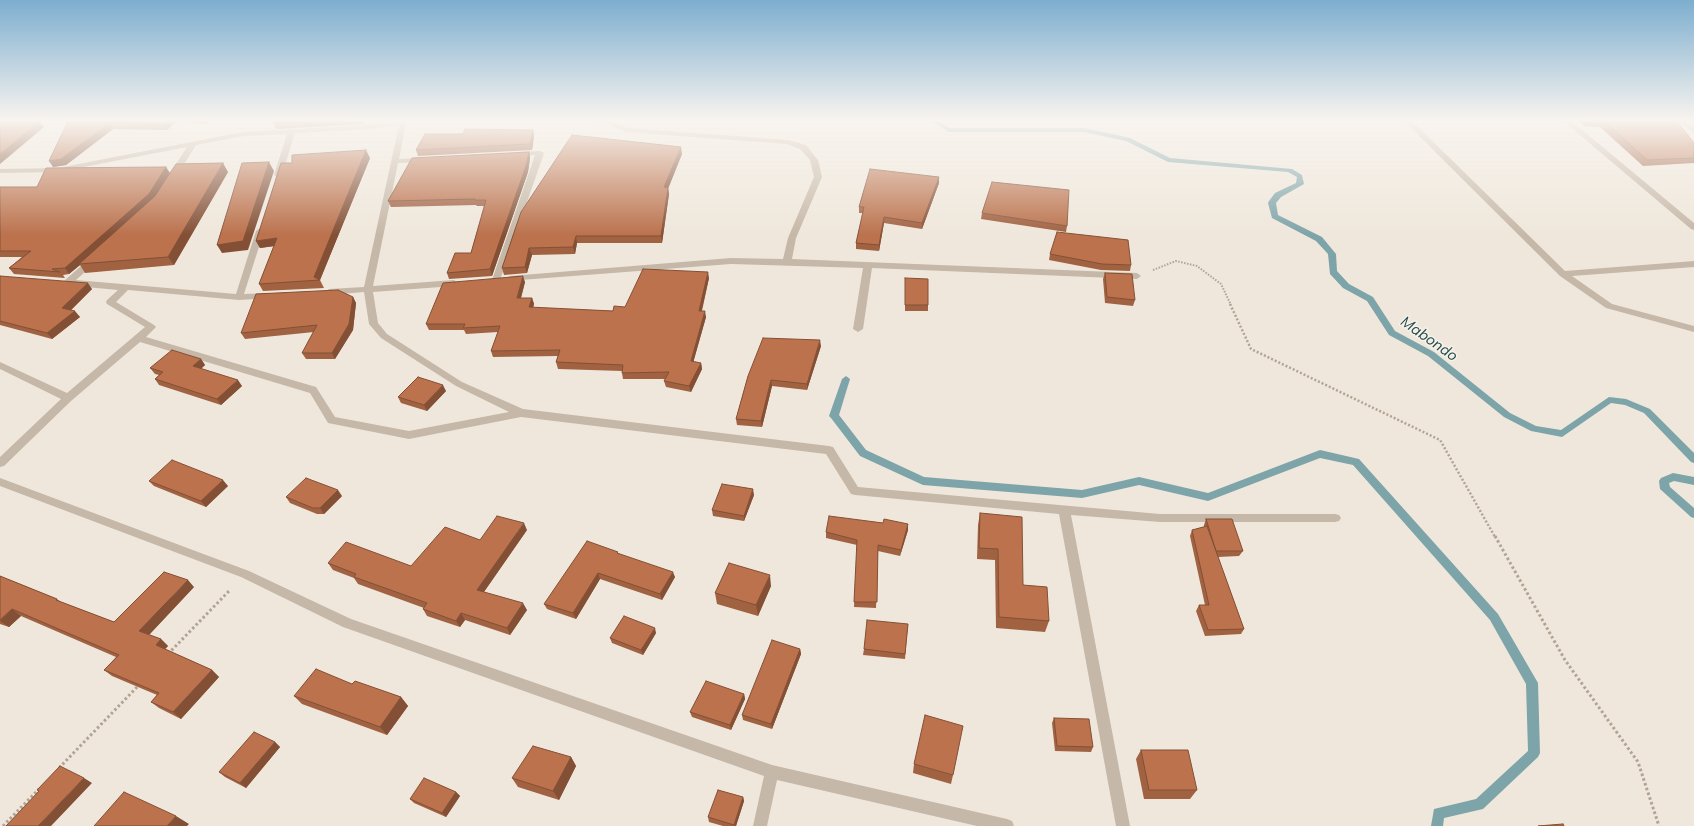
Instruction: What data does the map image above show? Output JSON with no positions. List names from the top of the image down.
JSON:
{
  "water": ["Mabondo"]
}
